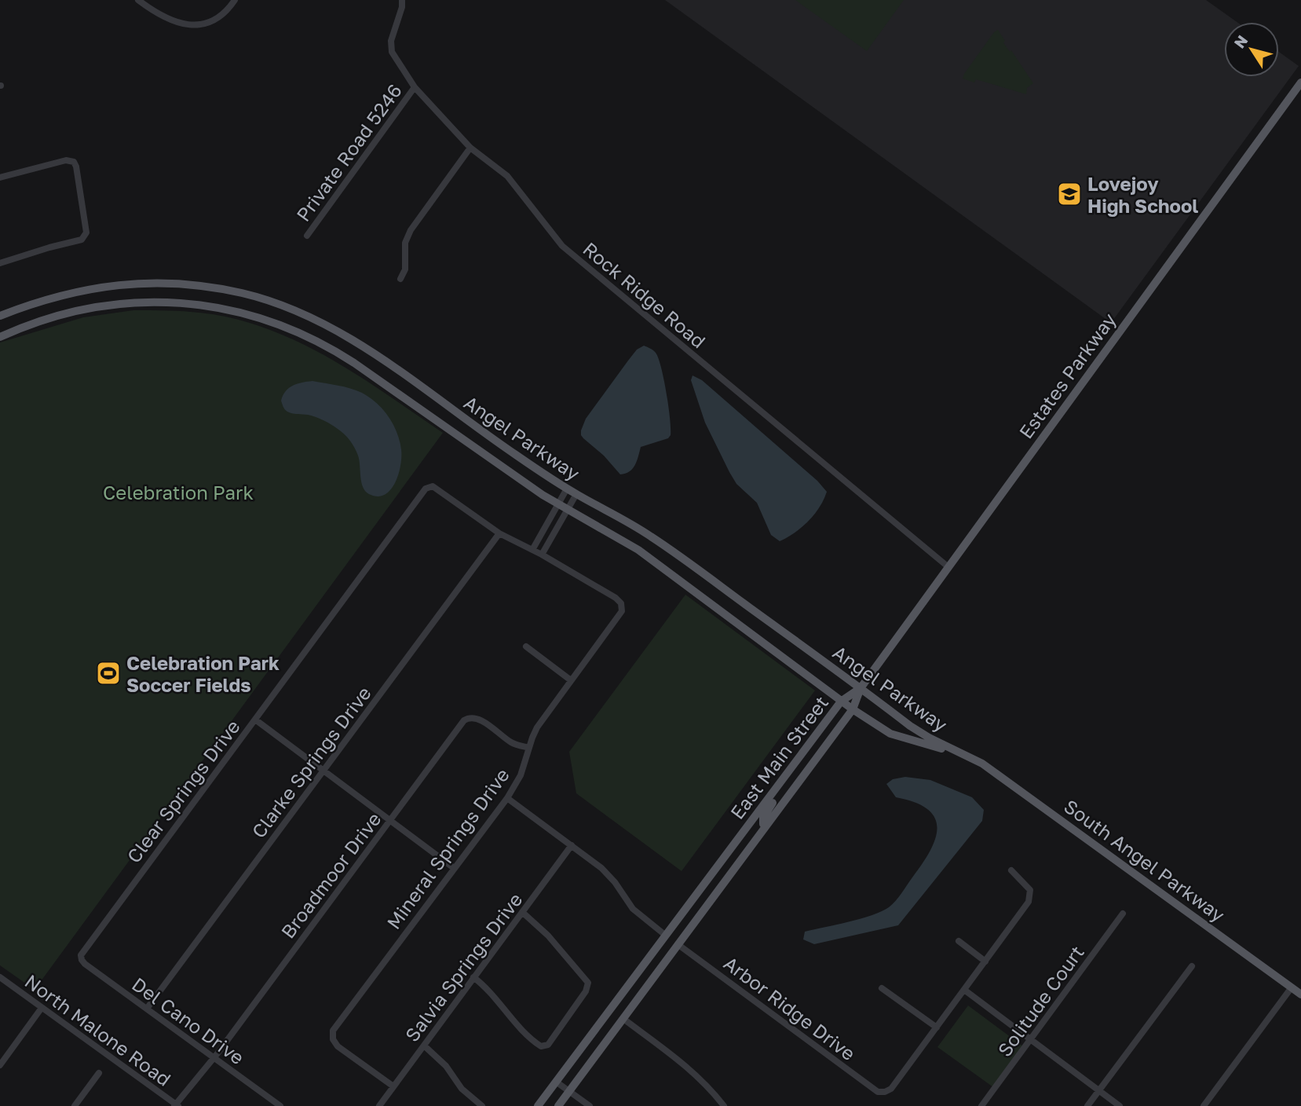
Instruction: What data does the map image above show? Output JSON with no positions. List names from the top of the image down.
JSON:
{
  "streets": {
    "main road": [
      "Estates Parkway",
      "Angel Parkway",
      "East Main Street",
      "South Angel Parkway"
    ],
    "street": [
      "Private Road 5246",
      "Rock Ridge Road",
      "Clarke Springs Drive",
      "Clear Springs Drive",
      "Mineral Springs Drive",
      "Broadmoor Drive",
      "Salvia Springs Drive",
      "Solitude Court",
      "Arbor Ridge Drive",
      "Del Cano Drive",
      "North Malone Road"
    ]
  },
  "crossings": [
    ["Private Road 5246", "Rock Ridge Road"],
    ["Rock Ridge Road", "Estates Parkway"],
    ["Estates Parkway", "Angel Parkway"],
    ["Estates Parkway", "East Main Street"],
    ["Angel Parkway", "East Main Street"],
    ["Angel Parkway", "South Angel Parkway"],
    ["East Main Street", "Arbor Ridge Drive"],
    ["Clarke Springs Drive", "Clear Springs Drive"],
    ["Clarke Springs Drive", "Del Cano Drive"],
    ["Clear Springs Drive", "Del Cano Drive"],
    ["Mineral Springs Drive", "Broadmoor Drive"],
    ["Mineral Springs Drive", "Salvia Springs Drive"],
    ["Broadmoor Drive", "Del Cano Drive"],
    ["Broadmoor Drive", "North Malone Road"]
  ],
  "parks": ["Celebration Park"],
  "places": {
    "school or university": ["Lovejoy High School"],
    "sports": ["Celebration Park Soccer Fields"]
  },
  "north": "top left"
}
